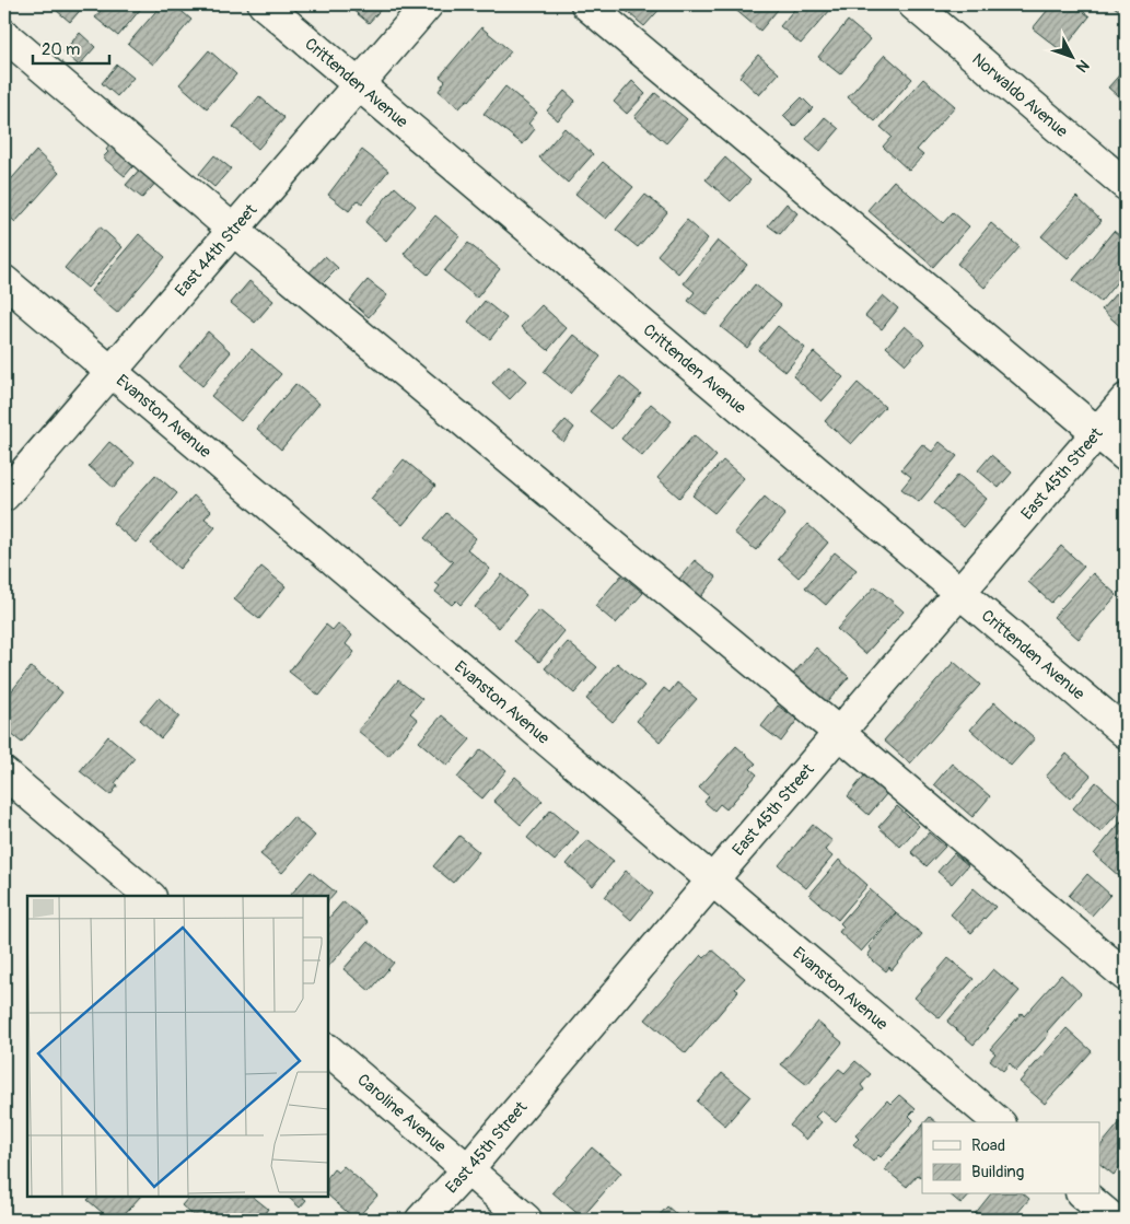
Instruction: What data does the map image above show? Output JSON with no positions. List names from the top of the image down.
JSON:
{
  "streets": {
    "street": [
      "Crittenden Avenue",
      "Norwaldo Avenue",
      "East 44th Street",
      "Evanston Avenue",
      "East 45th Street",
      "Caroline Avenue"
    ]
  },
  "crossings": [
    ["Crittenden Avenue", "East 44th Street"],
    ["Crittenden Avenue", "East 45th Street"],
    ["East 44th Street", "Evanston Avenue"],
    ["Evanston Avenue", "East 45th Street"],
    ["East 45th Street", "Caroline Avenue"]
  ],
  "legend": ["Road", "Building"],
  "scale_bar": "20 m",
  "north": "bottom right"
}
